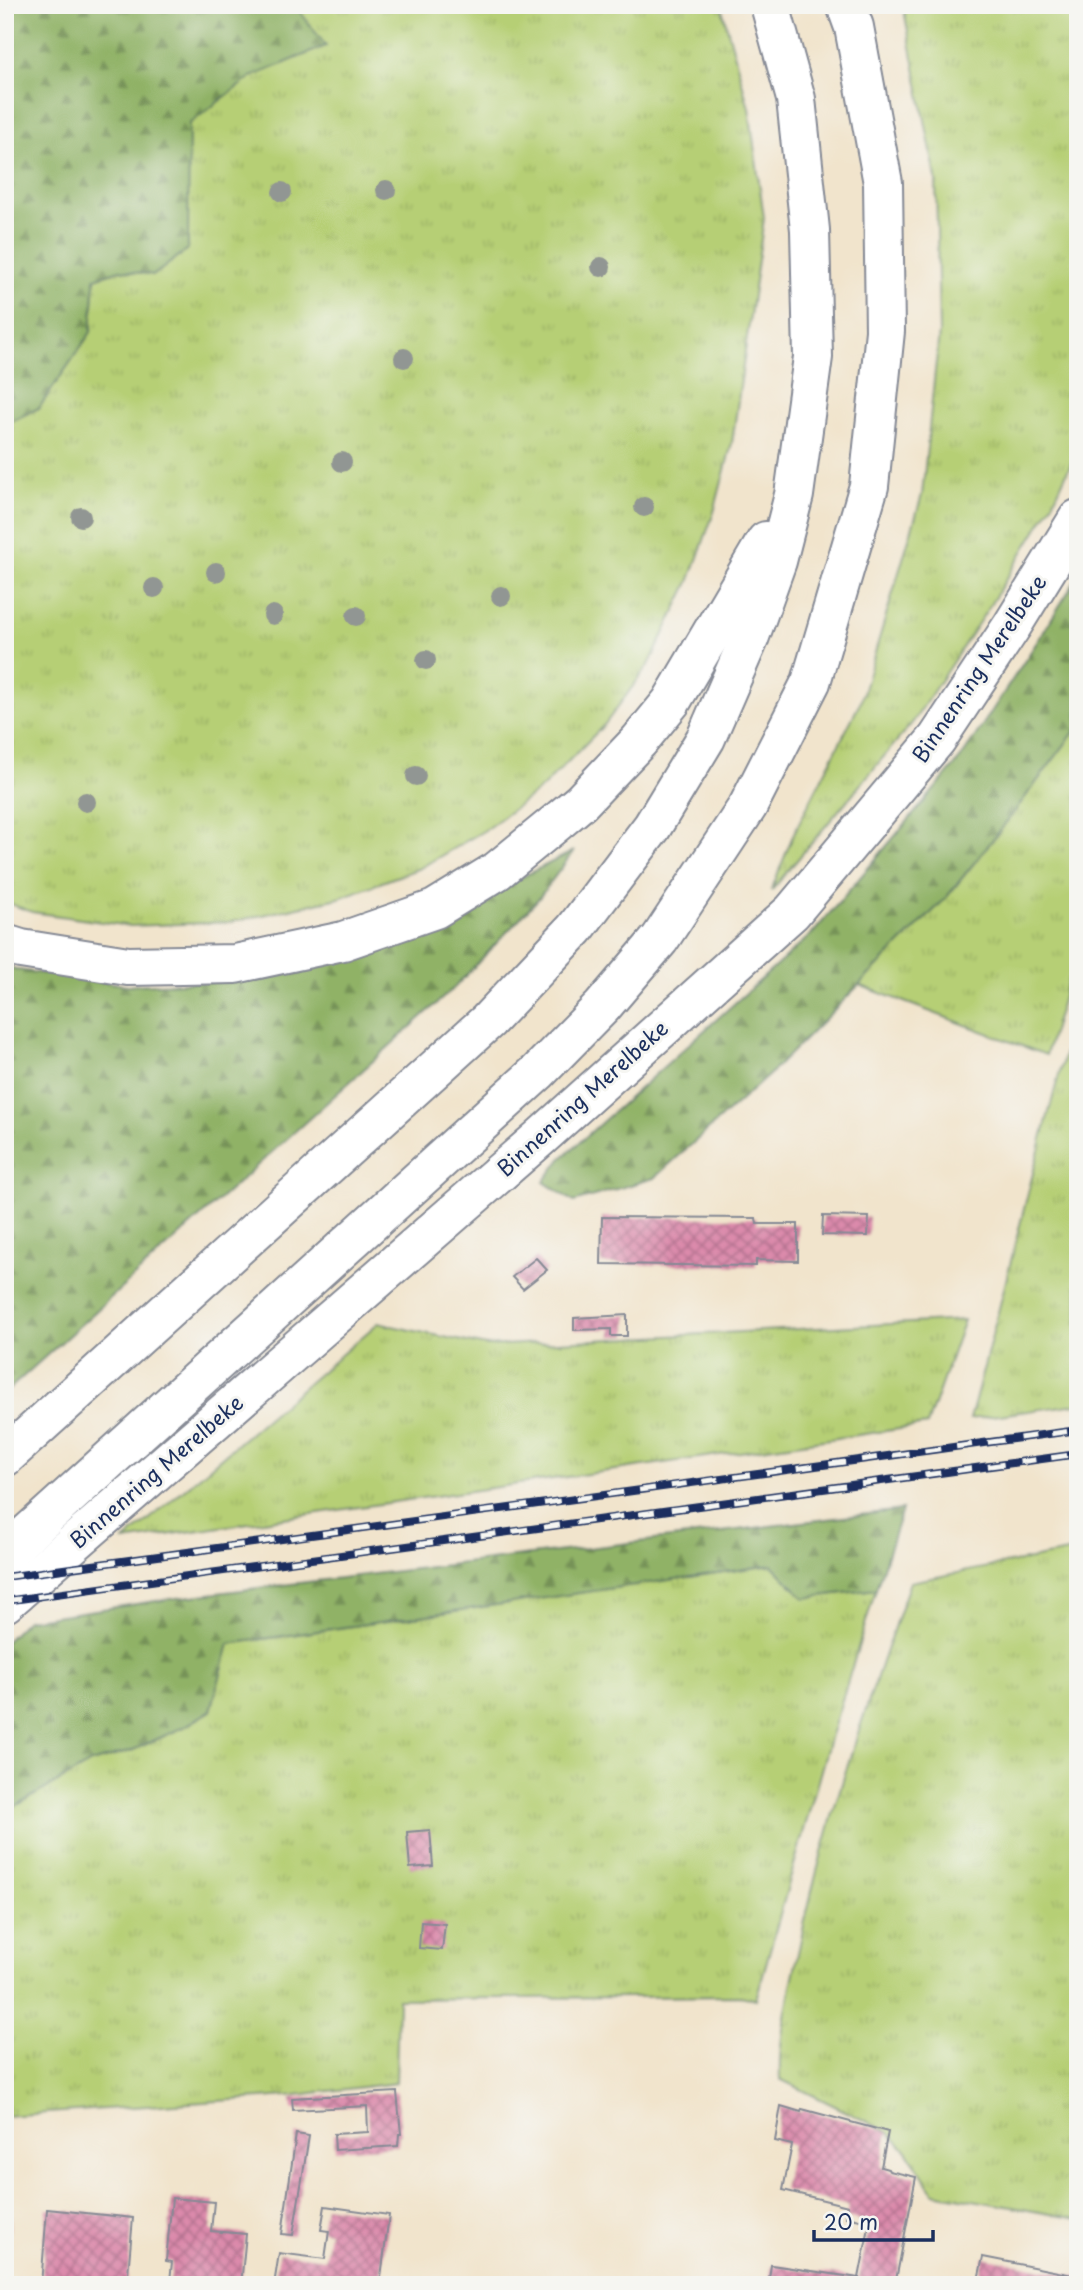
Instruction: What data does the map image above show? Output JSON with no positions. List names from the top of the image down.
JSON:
{
  "streets": {
    "highway": ["Binnenring Merelbeke"]
  },
  "scale_bar": "20 m"
}
